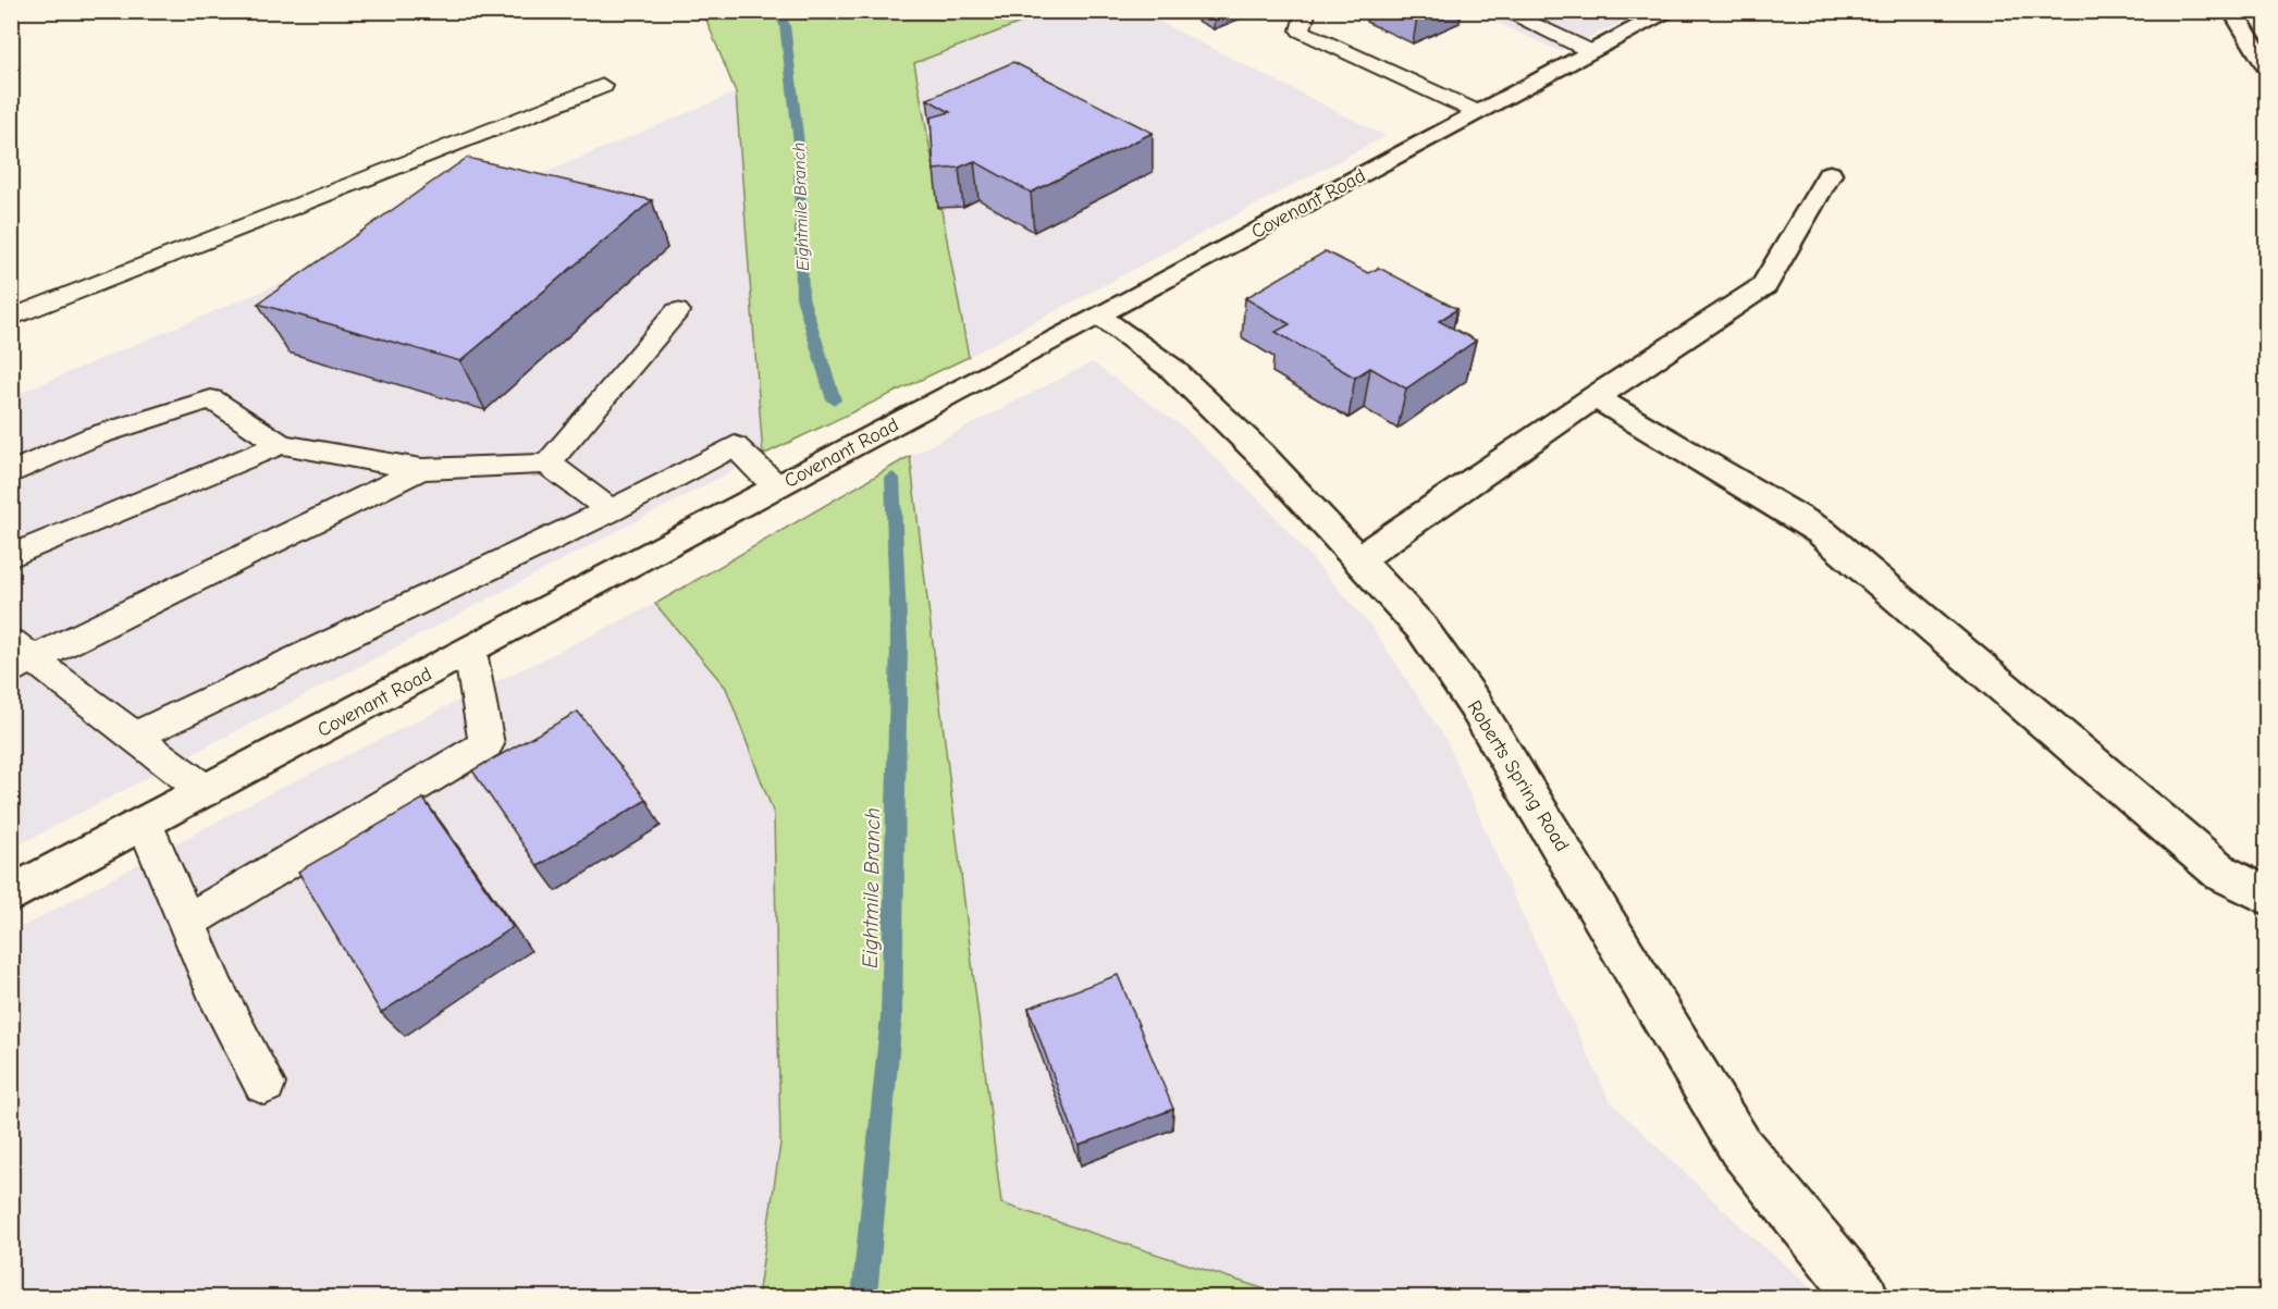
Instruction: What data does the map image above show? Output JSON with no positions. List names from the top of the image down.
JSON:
{
  "streets": {
    "street": ["Covenant Road", "Roberts Spring Road"]
  },
  "crossings": [
    ["Covenant Road", "Roberts Spring Road"]
  ],
  "water": ["Eightmile Branch"]
}
